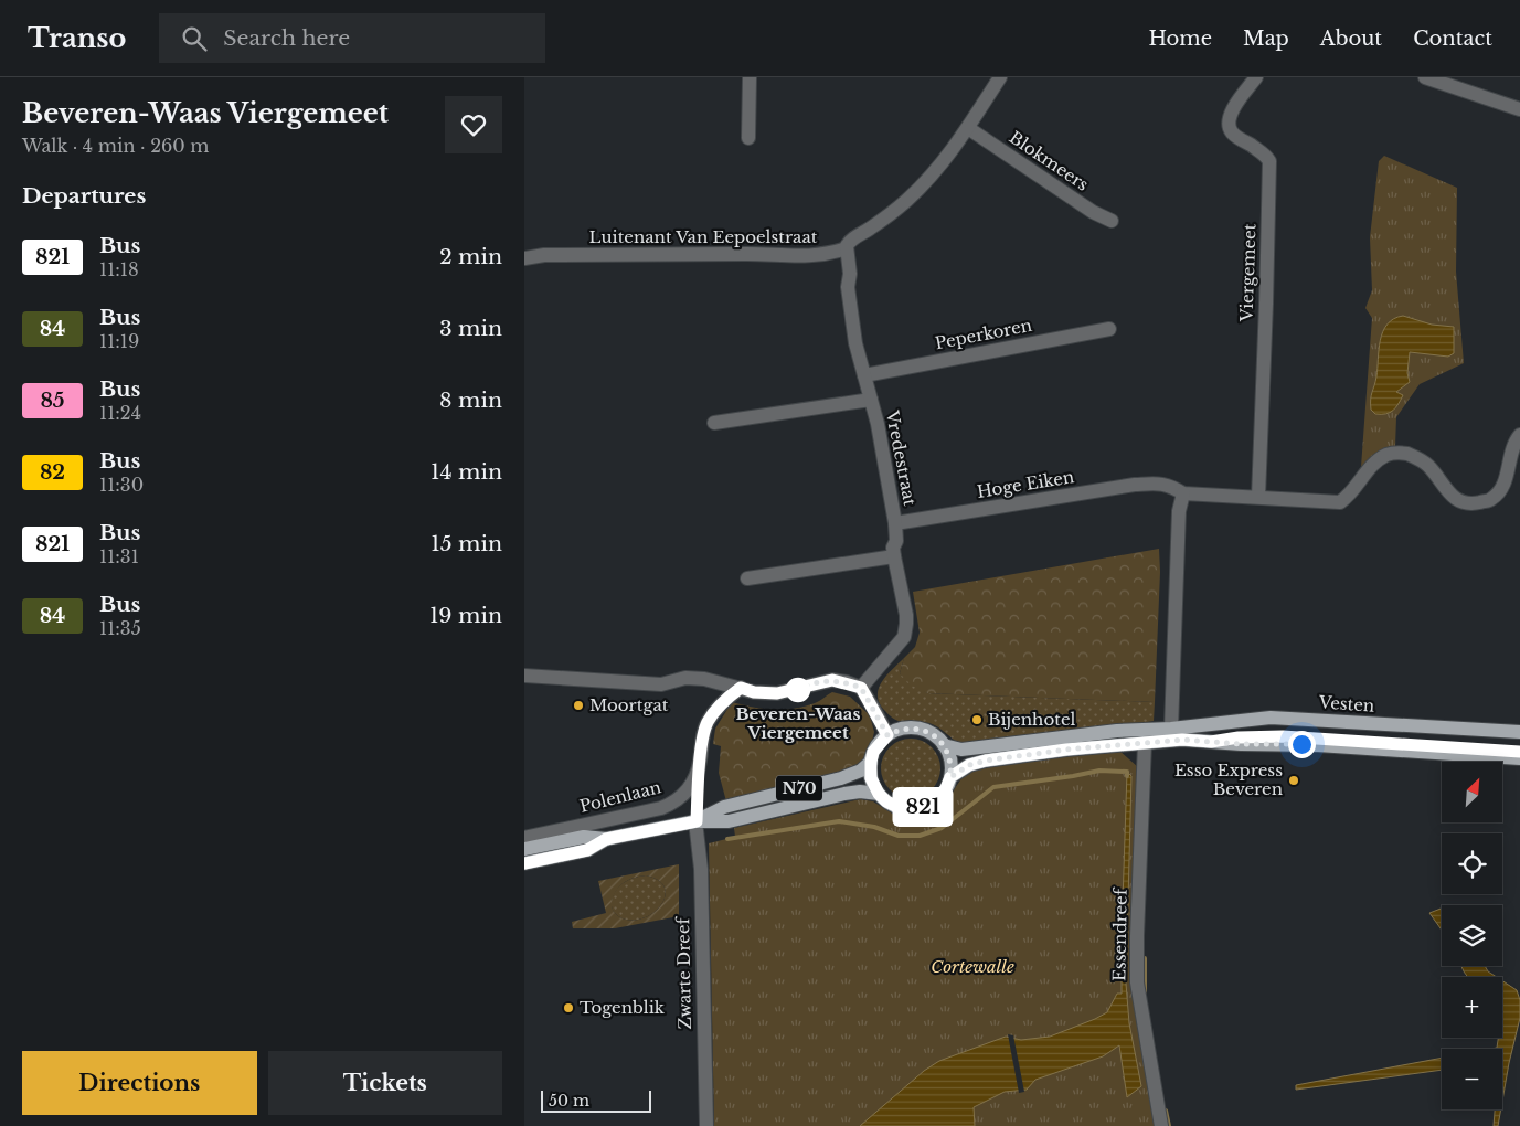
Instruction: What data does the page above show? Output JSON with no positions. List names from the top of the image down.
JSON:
{
  "streets": {
    "main road": ["Vesten", "N70", "Polenlaan"],
    "street": [
      "Blokmeers",
      "Luitenant Van Eepoelstraat",
      "Viergemeet",
      "Peperkoren",
      "Vredestraat",
      "Hoge Eiken",
      "Essendreef",
      "Zwarte Dreef"
    ]
  },
  "crossings": [
    ["Blokmeers", "Luitenant Van Eepoelstraat"],
    ["Luitenant Van Eepoelstraat", "Vredestraat"],
    ["Peperkoren", "Vredestraat"],
    ["Vredestraat", "Hoge Eiken"],
    ["Vesten", "N70"],
    ["Vesten", "Polenlaan"],
    ["N70", "Polenlaan"],
    ["N70", "Essendreef"],
    ["N70", "Zwarte Dreef"],
    ["Polenlaan", "Zwarte Dreef"]
  ],
  "parks": ["Cortewalle"],
  "places": [
    "Beveren-Waas Viergemeet",
    "Moortgat",
    "Bijenhotel",
    "Esso Express Beveren",
    "Togenblik"
  ],
  "lines": ["bus line 821"],
  "scale_bar": "50 m",
  "north": "top right",
  "page": {
    "header": "Transo",
    "search": "Search here",
    "nav": [
      "Home",
      "Map",
      "About",
      "Contact"
    ],
    "heading": [
      ["Beveren-Waas Viergemeet", "Walk · 4 min · 260 m"],
      "Departures"
    ],
    "on_map": "821",
    "list": [
      {
        "mark": "821",
        "name": "Bus",
        "note": "11:18",
        "value": "2 min"
      },
      {
        "mark": "84",
        "name": "Bus",
        "note": "11:19",
        "value": "3 min"
      },
      {
        "mark": "85",
        "name": "Bus",
        "note": "11:24",
        "value": "8 min"
      },
      {
        "mark": "82",
        "name": "Bus",
        "note": "11:30",
        "value": "14 min"
      },
      {
        "mark": "821",
        "name": "Bus",
        "note": "11:31",
        "value": "15 min"
      },
      {
        "mark": "84",
        "name": "Bus",
        "note": "11:35",
        "value": "19 min"
      }
    ],
    "map_buttons": ["+", "−"],
    "buttons": ["Directions", "Tickets"],
    "scale": "50 m"
  }
}
